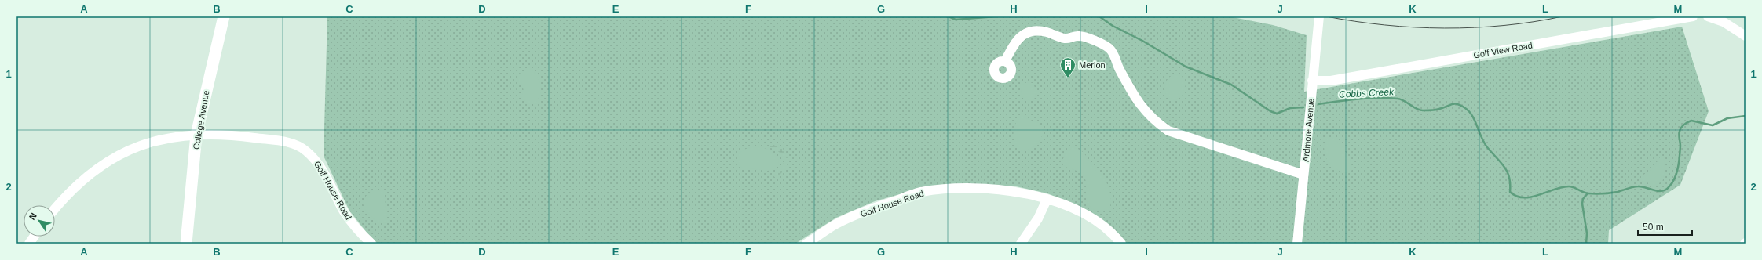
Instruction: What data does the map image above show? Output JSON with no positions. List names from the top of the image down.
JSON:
{
  "streets": {
    "main road": ["College Avenue"],
    "street": ["Golf View Road", "Ardmore Avenue", "Golf House Road"]
  },
  "crossings": [
    ["Golf View Road", "Ardmore Avenue"],
    ["College Avenue", "Golf House Road"]
  ],
  "water": ["Cobbs Creek"],
  "places": {
    "building": ["Merion"]
  },
  "scale_bar": "50 m",
  "north": "top left",
  "grid": {
    "columns": [
      "A",
      "B",
      "C",
      "D",
      "E",
      "F",
      "G",
      "H",
      "I",
      "J",
      "K",
      "L",
      "M"
    ],
    "rows": ["1", "2"]
  }
}
